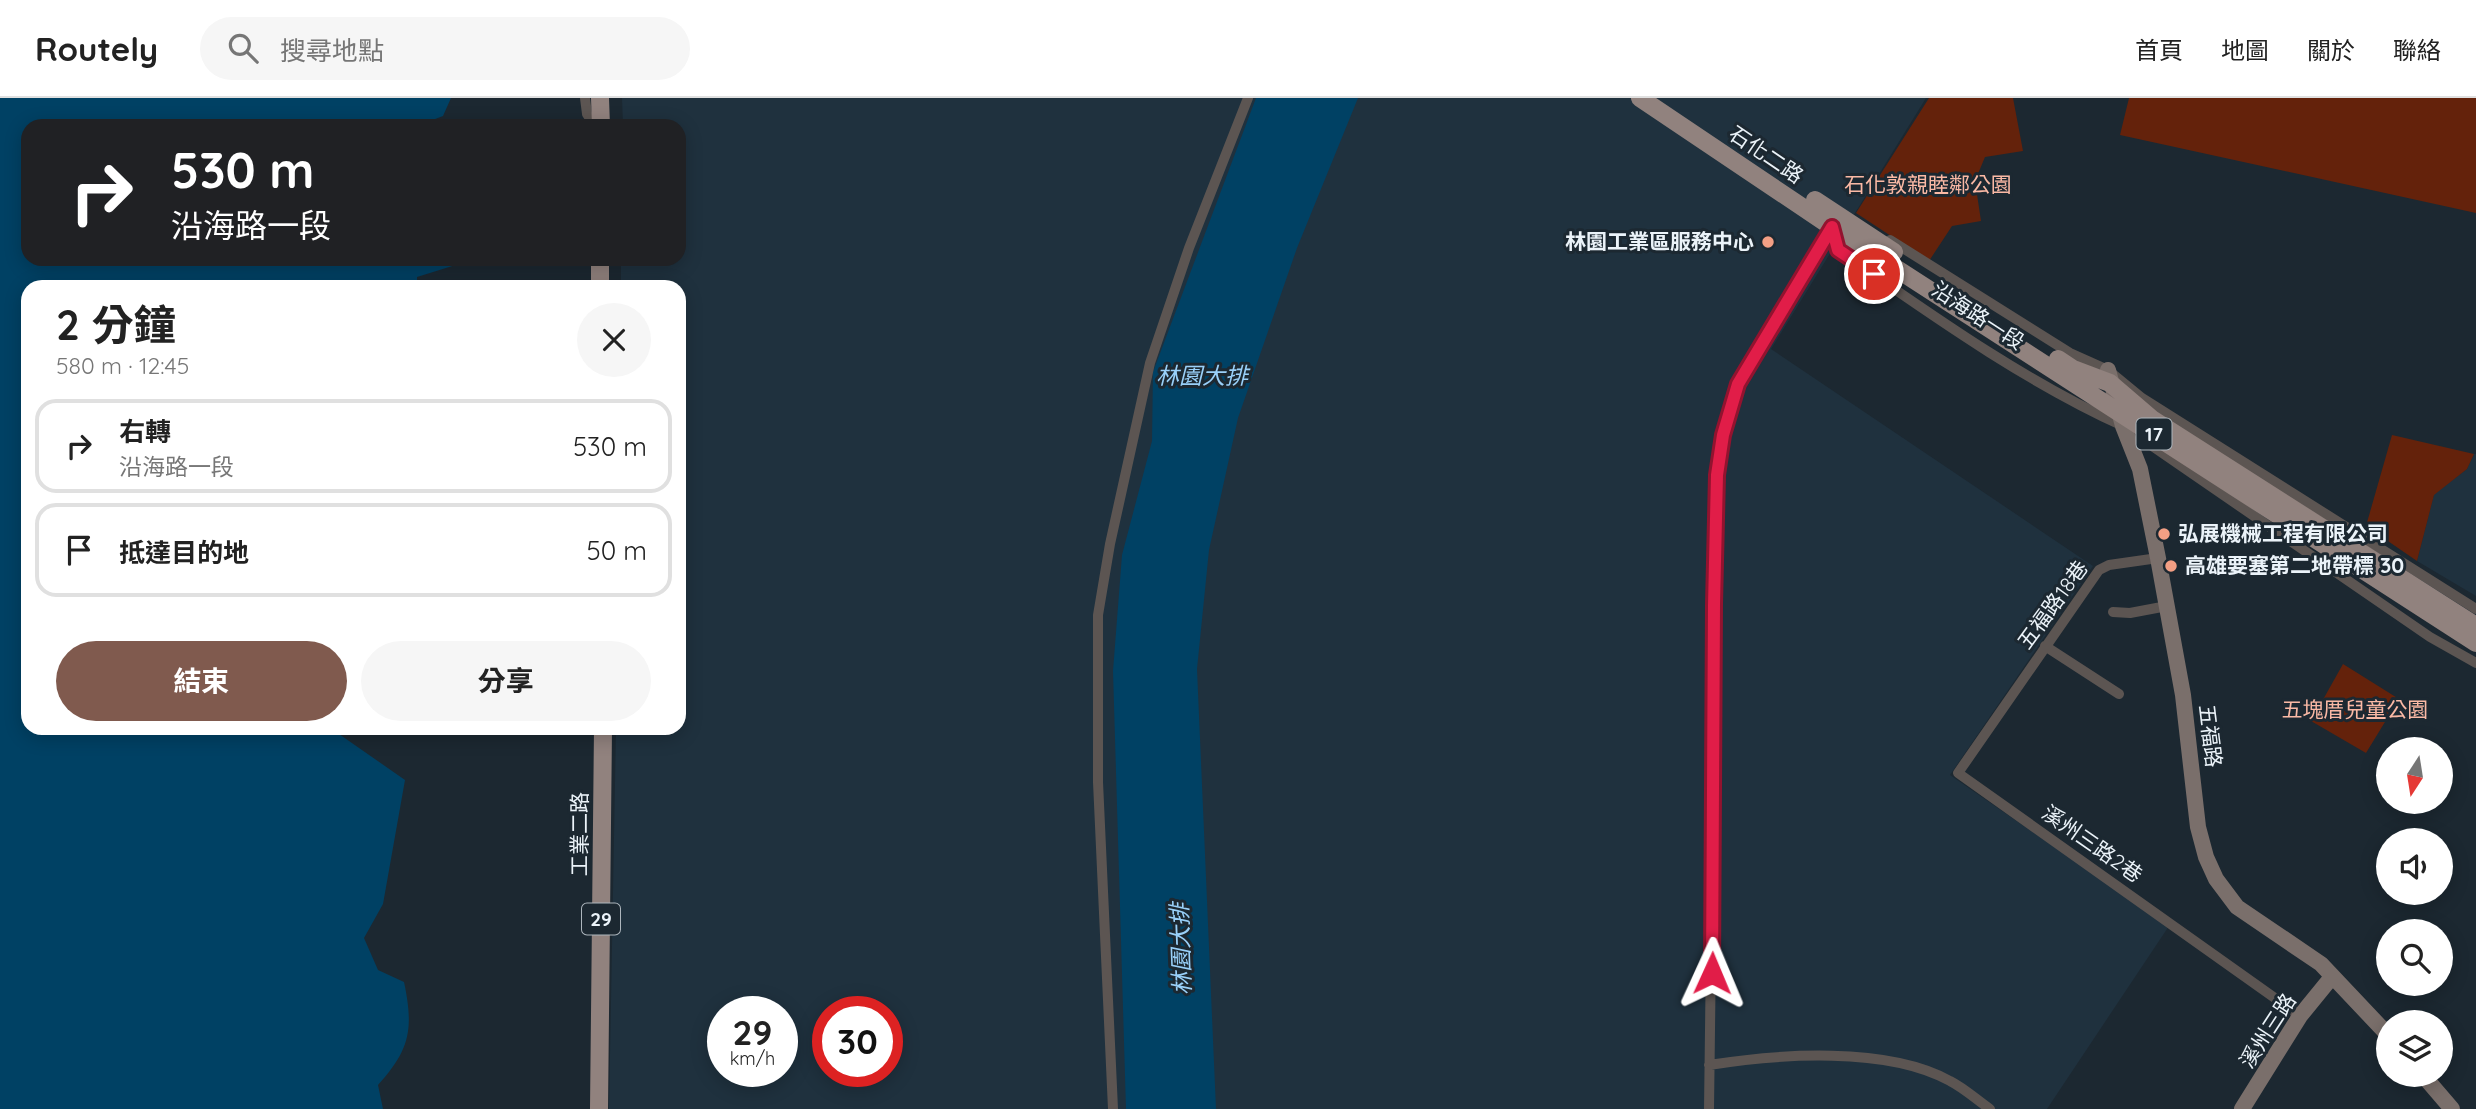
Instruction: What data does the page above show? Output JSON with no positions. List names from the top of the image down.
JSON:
{
  "streets": {
    "main road": [
      "石化二路",
      "沿海路一段",
      "17",
      "工業二路",
      "29"
    ],
    "street": [
      "五福路18巷",
      "五福路",
      "溪州三路2巷",
      "溪州三路"
    ]
  },
  "crossings": [
    ["石化二路", "沿海路一段"],
    ["沿海路一段", "五福路"],
    ["五福路18巷", "五福路"],
    ["五福路18巷", "溪州三路2巷"],
    ["五福路", "溪州三路"],
    ["溪州三路2巷", "溪州三路"]
  ],
  "water": ["林園大排"],
  "parks": ["石化敦親睦鄰公園", "五塊厝兒童公園"],
  "places": ["林園工業區服務中心", "弘展機械工程有限公司", "高雄要塞第二地帶標 30"],
  "north": "bottom",
  "page": {
    "header": "Routely",
    "search": "搜尋地點",
    "nav": [
      "首頁",
      "地圖",
      "關於",
      "聯絡"
    ],
    "turn": ["530 m", "沿海路一段"],
    "heading": ["2 分鐘", "580 m · 12:45"],
    "list": [
      {
        "name": "右轉",
        "note": "沿海路一段",
        "value": "530 m"
      },
      {
        "name": "抵達目的地",
        "value": "50 m"
      }
    ],
    "buttons": ["結束", "分享"],
    "speed": "29 km/h",
    "limit": "30"
  }
}
